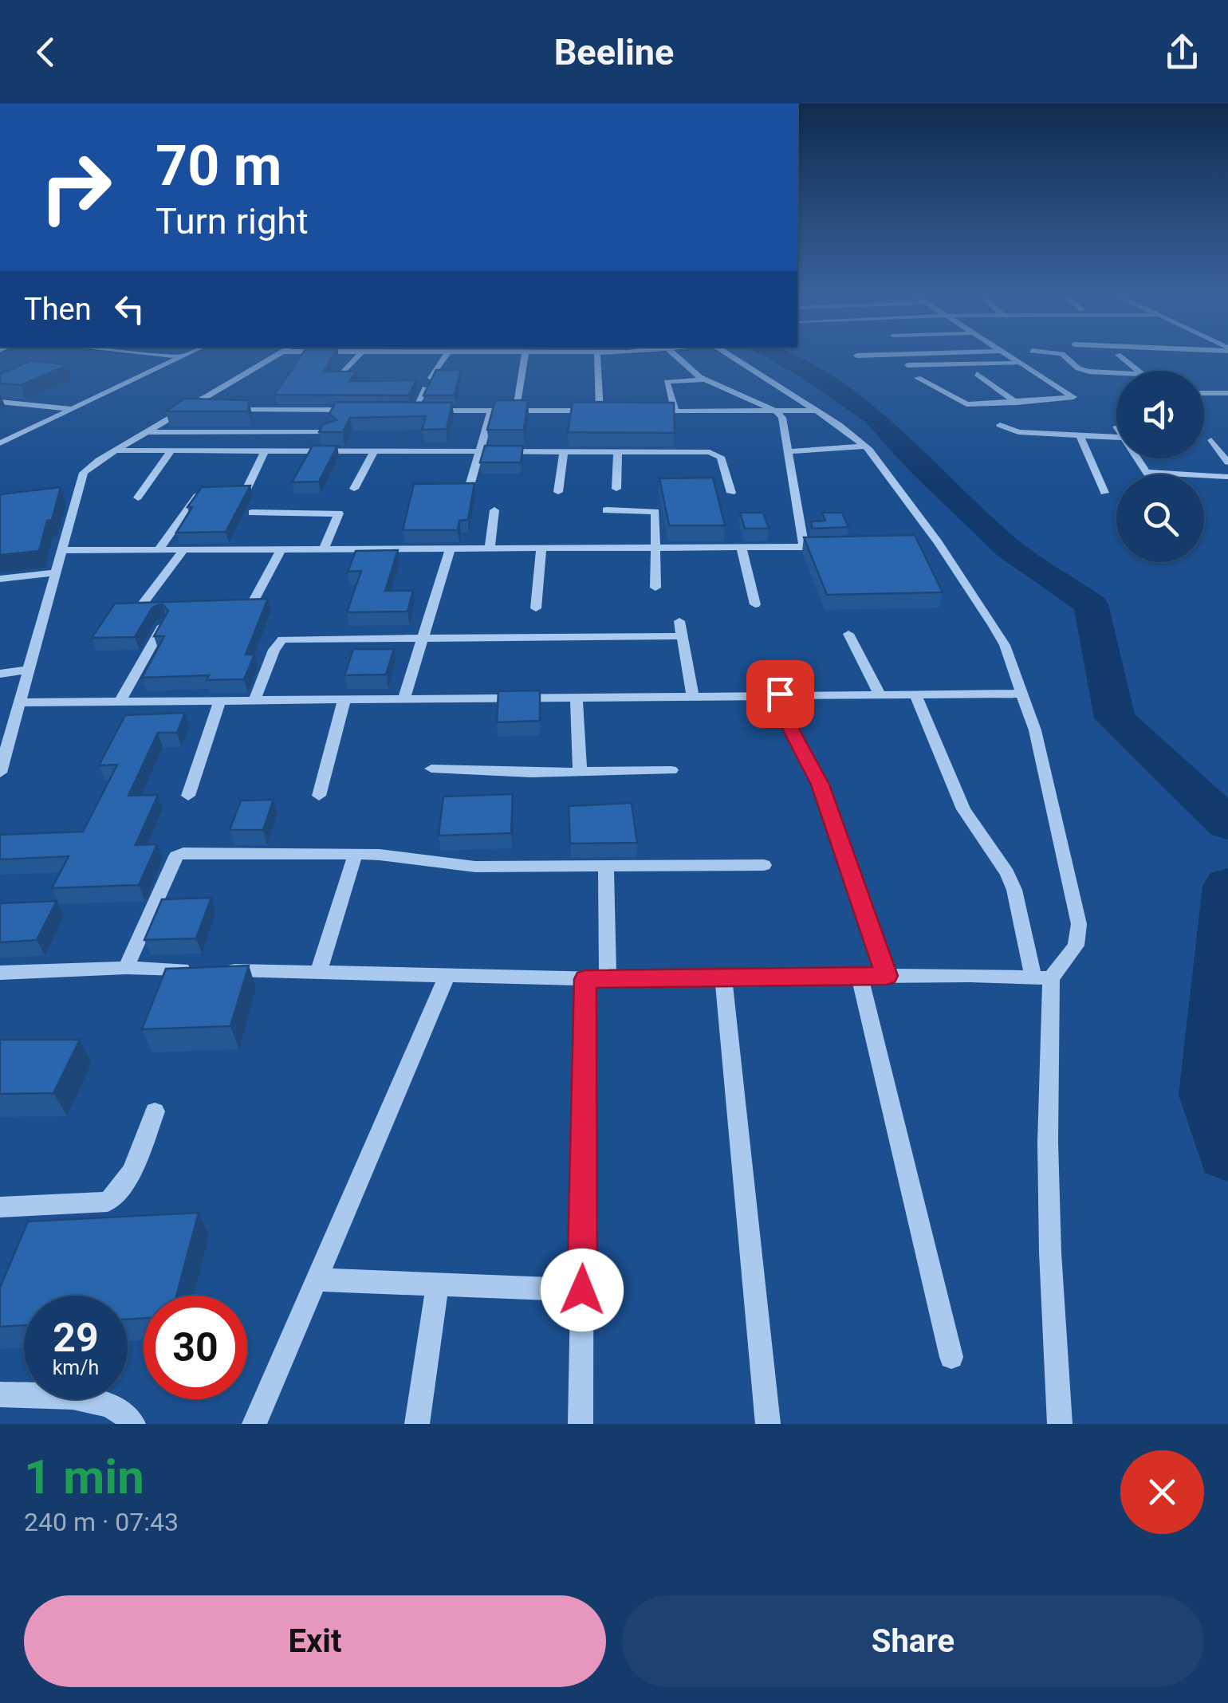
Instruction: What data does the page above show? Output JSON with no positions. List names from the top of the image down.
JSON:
{
  "page": {
    "header": "Beeline",
    "turn": ["70 m", "Turn right"],
    "then": "Then",
    "speed": "29 km/h",
    "limit": "30",
    "heading": ["1 min", "240 m · 07:43"],
    "buttons": ["Exit", "Share"]
  }
}
